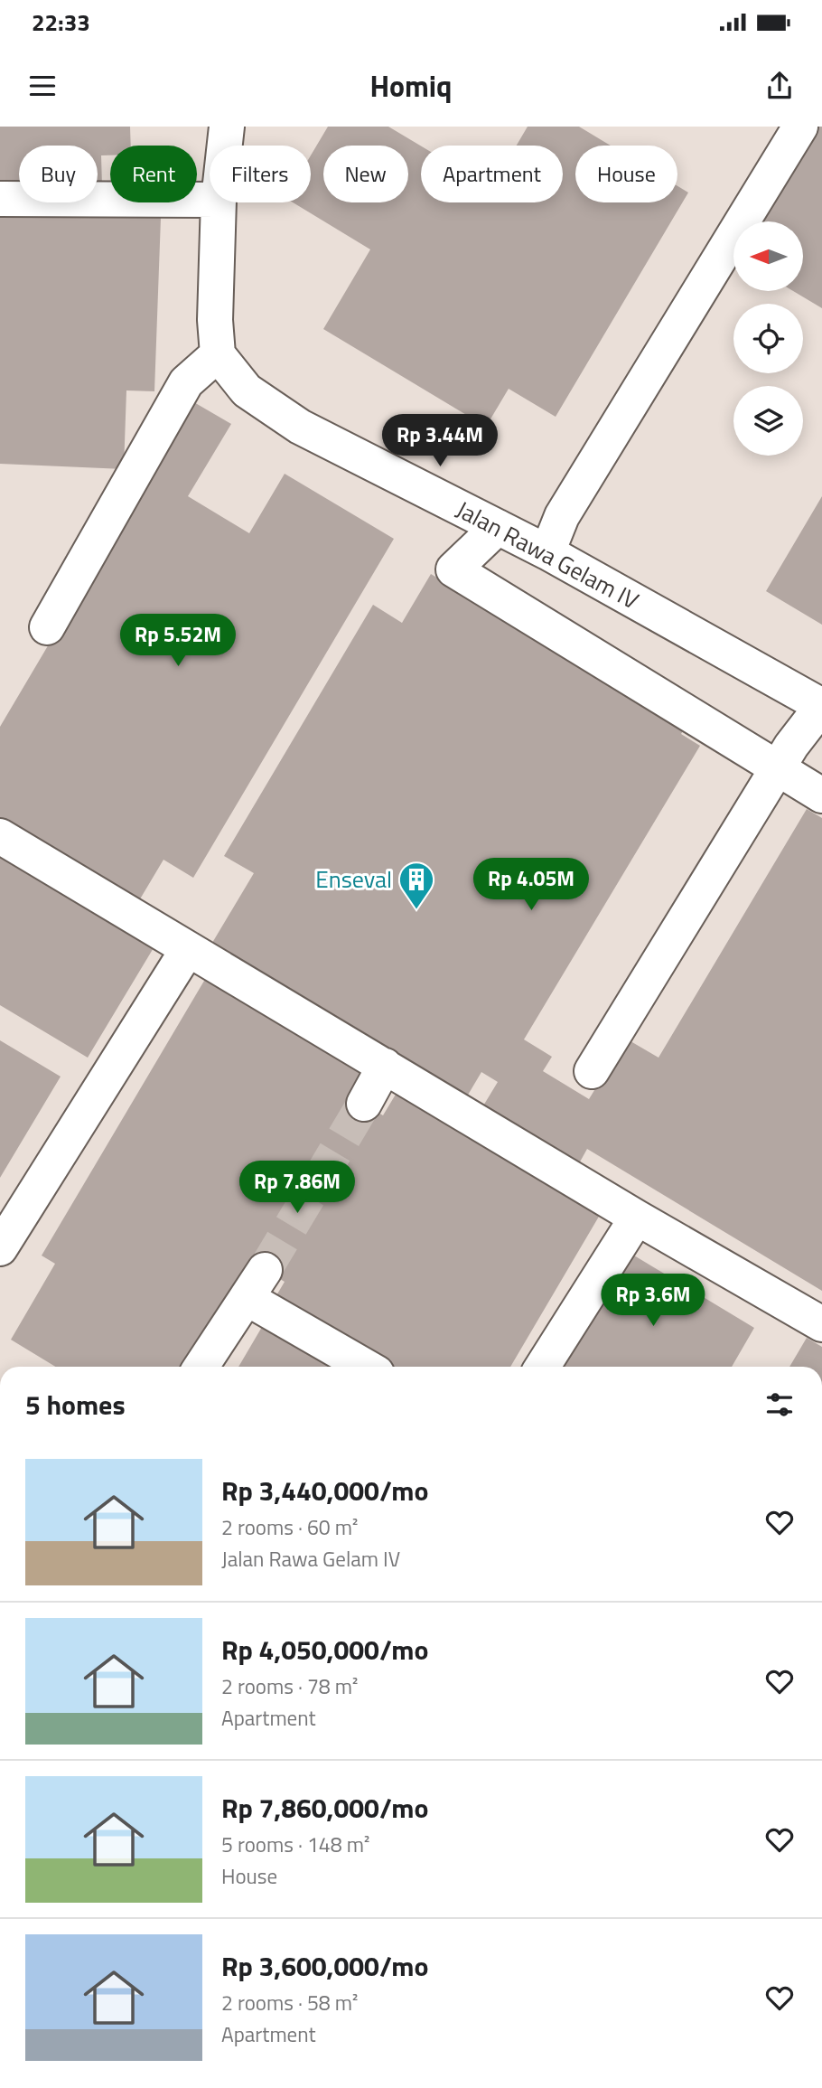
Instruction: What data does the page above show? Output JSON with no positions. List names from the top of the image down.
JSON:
{
  "streets": {
    "street": ["Jalan Rawa Gelam IV"]
  },
  "places": {
    "building": ["Enseval"]
  },
  "north": "left",
  "page": {
    "status": "22:33",
    "header": "Homiq",
    "chip": [
      "Buy",
      "Rent",
      "Filters",
      "New",
      "Apartment",
      "House"
    ],
    "price": [
      "Rp 3.44M",
      "Rp 5.52M",
      "Rp 4.05M",
      "Rp 7.86M",
      "Rp 3.6M"
    ],
    "heading": "5 homes",
    "list": [
      {
        "name": "Rp 3,440,000/mo",
        "note": "2 rooms · 60 m² · Jalan Rawa Gelam IV"
      },
      {
        "name": "Rp 4,050,000/mo",
        "note": "2 rooms · 78 m² · Apartment"
      },
      {
        "name": "Rp 7,860,000/mo",
        "note": "5 rooms · 148 m² · House"
      },
      {
        "name": "Rp 3,600,000/mo",
        "note": "2 rooms · 58 m² · Apartment"
      }
    ]
  }
}
